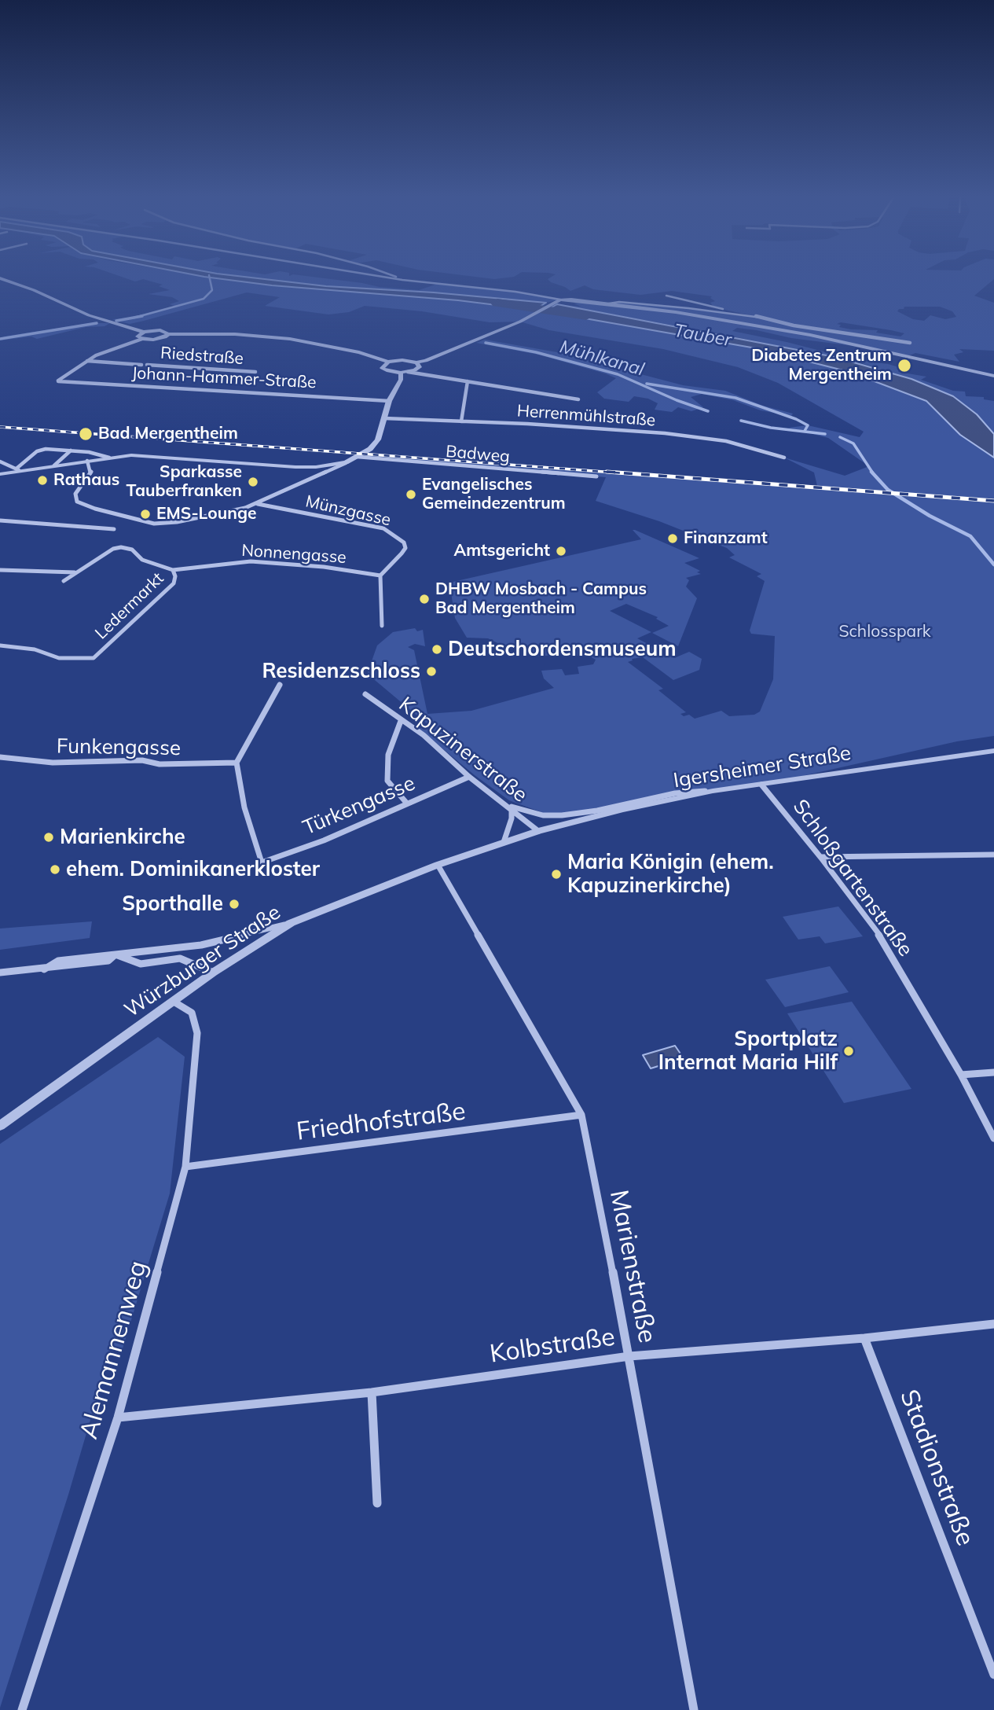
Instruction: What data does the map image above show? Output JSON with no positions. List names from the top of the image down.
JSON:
{
  "streets": {
    "street": [
      "Riedstraße",
      "Johann-Hammer-Straße",
      "Herrenmühlstraße",
      "Badweg",
      "Münzgasse",
      "Nonnengasse",
      "Ledermarkt",
      "Funkengasse",
      "Kapuzinerstraße",
      "Igersheimer Straße",
      "Türkengasse",
      "Schloßgartenstraße",
      "Würzburger Straße",
      "Friedhofstraße",
      "Marienstraße",
      "Kolbstraße",
      "Alemannenweg",
      "Stadionstraße"
    ]
  },
  "crossings": [
    ["Riedstraße", "Johann-Hammer-Straße"],
    ["Münzgasse", "Nonnengasse"],
    ["Nonnengasse", "Ledermarkt"],
    ["Funkengasse", "Türkengasse"],
    ["Kapuzinerstraße", "Igersheimer Straße"],
    ["Kapuzinerstraße", "Türkengasse"],
    ["Kapuzinerstraße", "Würzburger Straße"],
    ["Igersheimer Straße", "Schloßgartenstraße"],
    ["Igersheimer Straße", "Würzburger Straße"],
    ["Würzburger Straße", "Marienstraße"],
    ["Würzburger Straße", "Alemannenweg"],
    ["Friedhofstraße", "Marienstraße"],
    ["Friedhofstraße", "Alemannenweg"],
    ["Marienstraße", "Kolbstraße"],
    ["Kolbstraße", "Alemannenweg"],
    ["Kolbstraße", "Stadionstraße"]
  ],
  "water": ["Tauber", "Mühlkanal"],
  "parks": ["Schlosspark"],
  "places": [
    "Diabetes Zentrum Mergentheim",
    "Bad Mergentheim",
    "Rathaus",
    "Sparkasse Tauberfranken",
    "Evangelisches Gemeindezentrum",
    "EMS-Lounge",
    "Finanzamt",
    "Amtsgericht",
    "DHBW Mosbach - Campus Bad Mergentheim",
    "Deutschordensmuseum",
    "Residenzschloss",
    "Marienkirche",
    "ehem. Dominikanerkloster",
    "Maria Königin (ehem. Kapuzinerkirche)",
    "Sporthalle",
    "Sportplatz Internat Maria Hilf"
  ]
}
